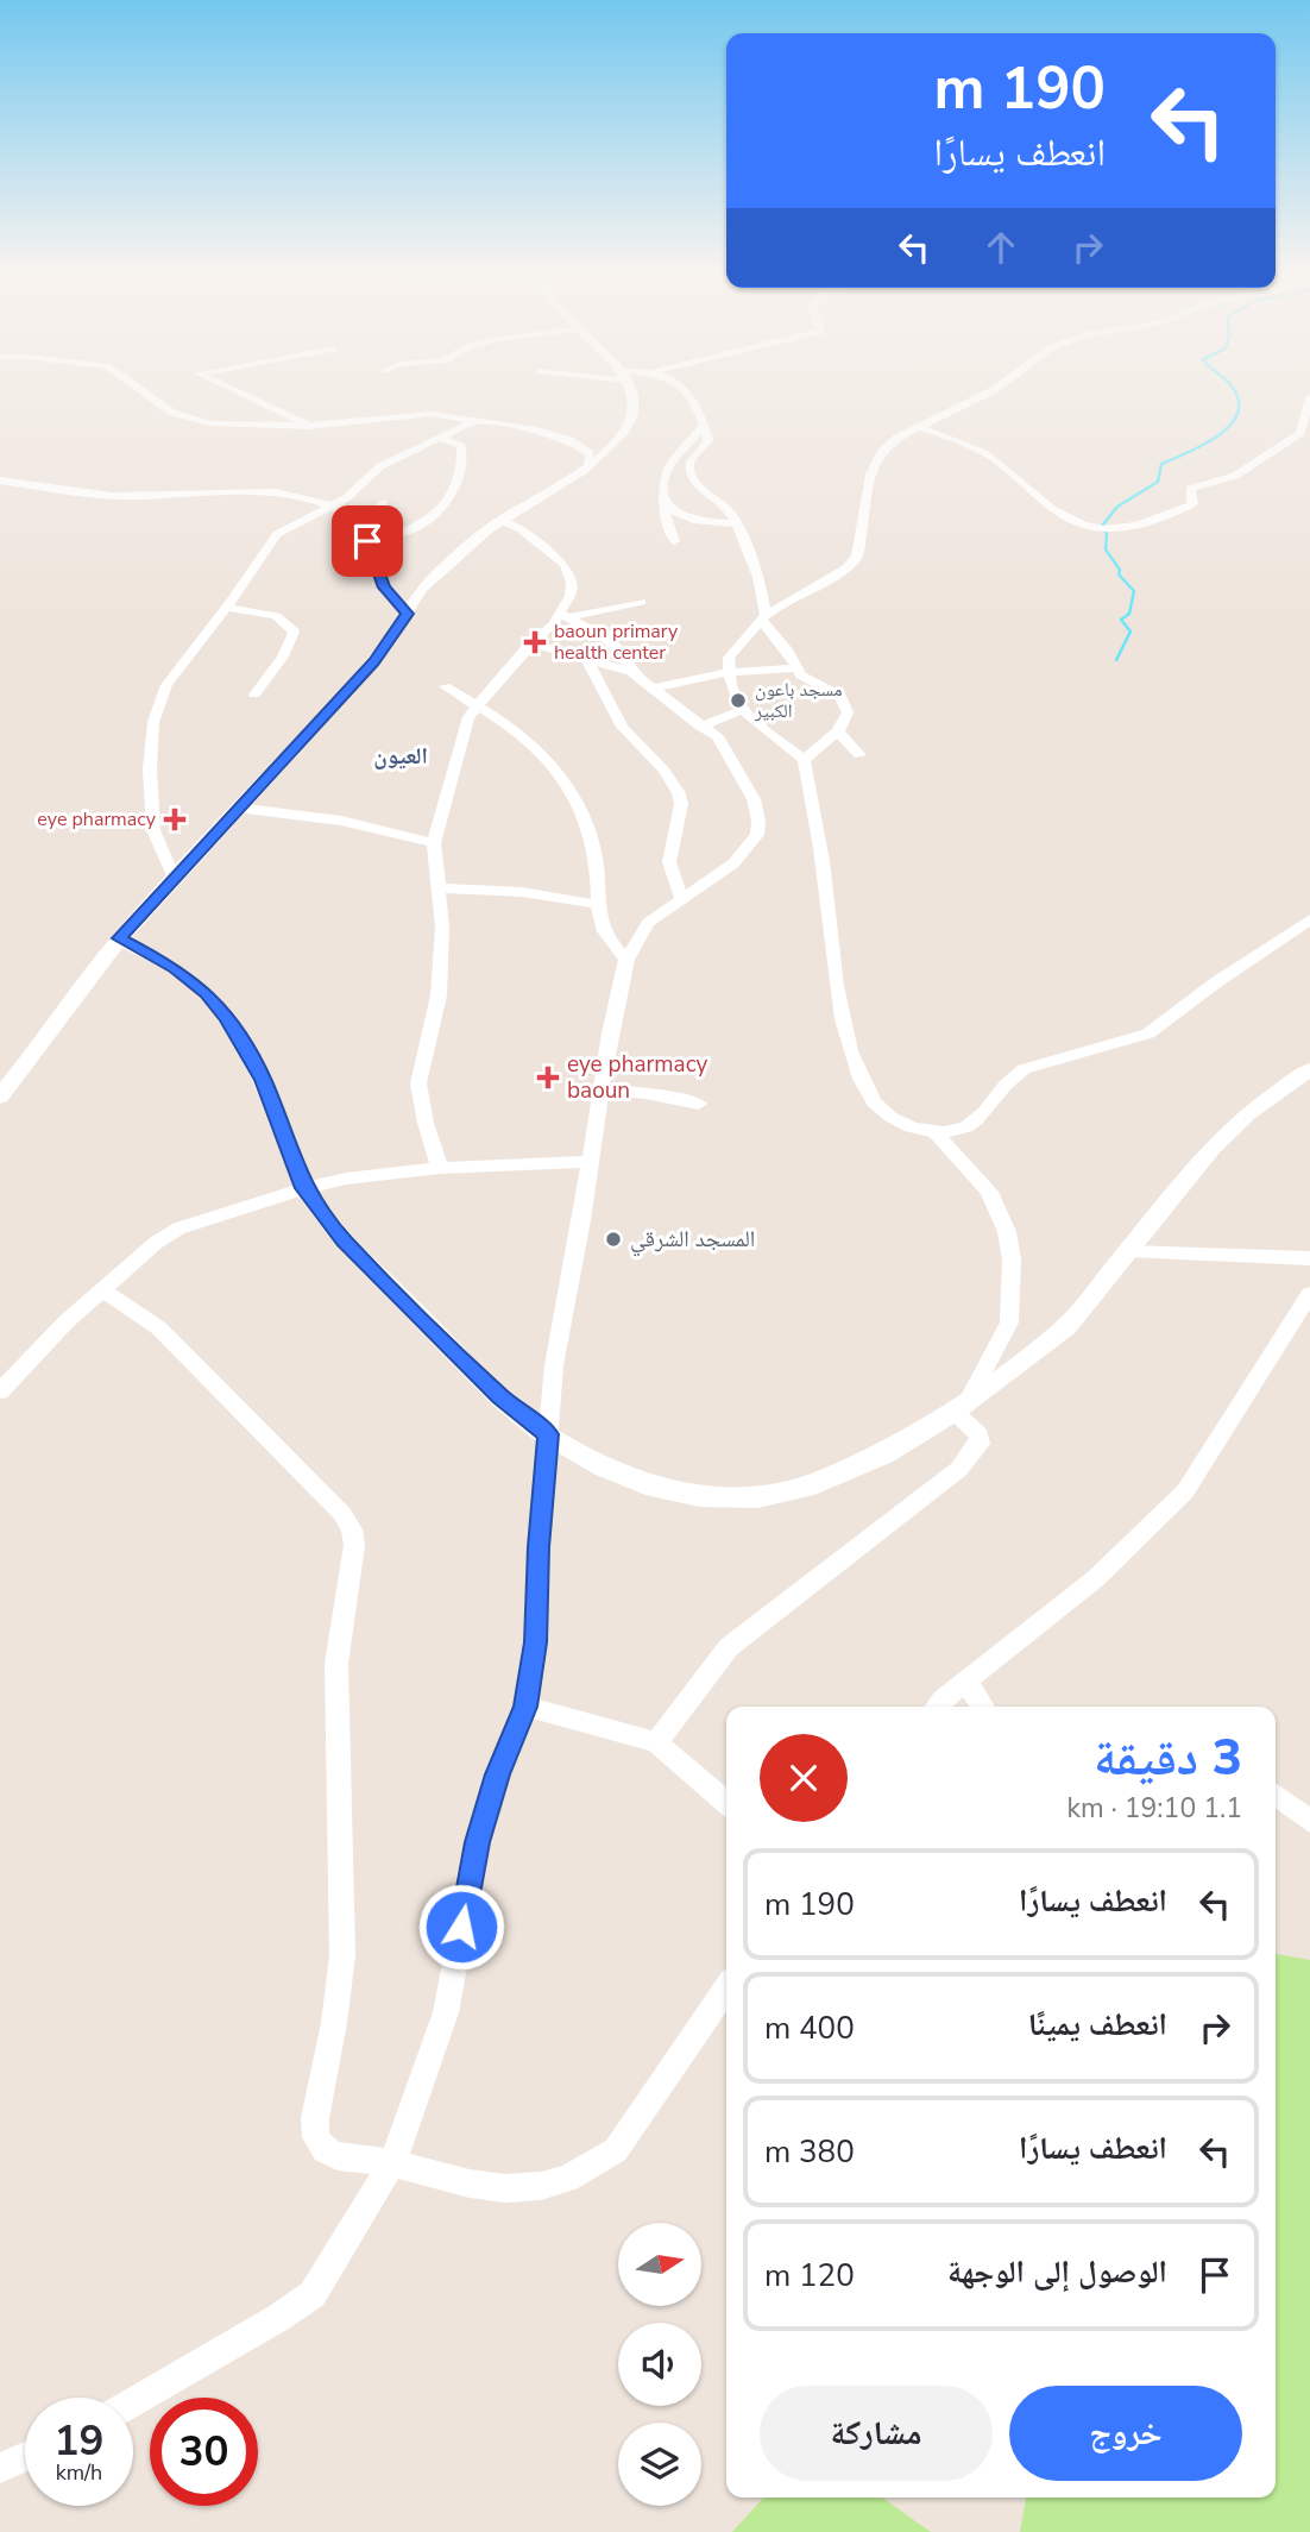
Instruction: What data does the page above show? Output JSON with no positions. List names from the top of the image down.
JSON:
{
  "districts": ["العيون"],
  "places": {
    "health": ["baoun primary health center", "eye pharmacy", "eye pharmacy baoun"],
    "other": ["مسجد باعون الكبير", "المسجد الشرقي"]
  },
  "north": "right",
  "page": {
    "turn": ["190 m", "انعطف يسارًا"],
    "heading": ["3 دقيقة", "1.1 km · 19:10"],
    "list": [
      {
        "name": "انعطف يسارًا",
        "value": "190 m"
      },
      {
        "name": "انعطف يمينًا",
        "value": "400 m"
      },
      {
        "name": "انعطف يسارًا",
        "value": "380 m"
      },
      {
        "name": "الوصول إلى الوجهة",
        "value": "120 m"
      }
    ],
    "buttons": ["خروج", "مشاركة"],
    "speed": "19 km/h",
    "limit": "30"
  }
}
